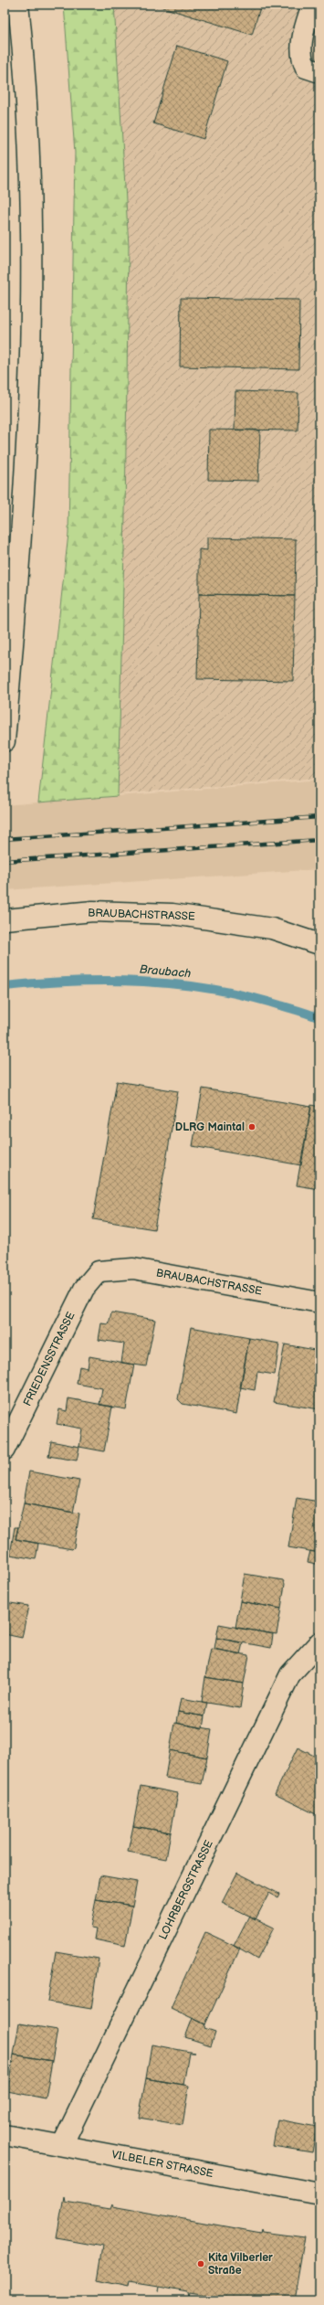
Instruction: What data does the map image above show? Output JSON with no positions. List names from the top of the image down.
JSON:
{
  "streets": {
    "street": [
      "BRAUBACHSTRASSE",
      "FRIEDENSSTRASSE",
      "LOHRBERGSTRASSE",
      "VILBELER STRASSE"
    ]
  },
  "crossings": [
    ["BRAUBACHSTRASSE", "FRIEDENSSTRASSE"],
    ["LOHRBERGSTRASSE", "VILBELER STRASSE"]
  ],
  "water": ["Braubach"],
  "places": ["DLRG Maintal", "Kita Vilberler Straße"]
}
